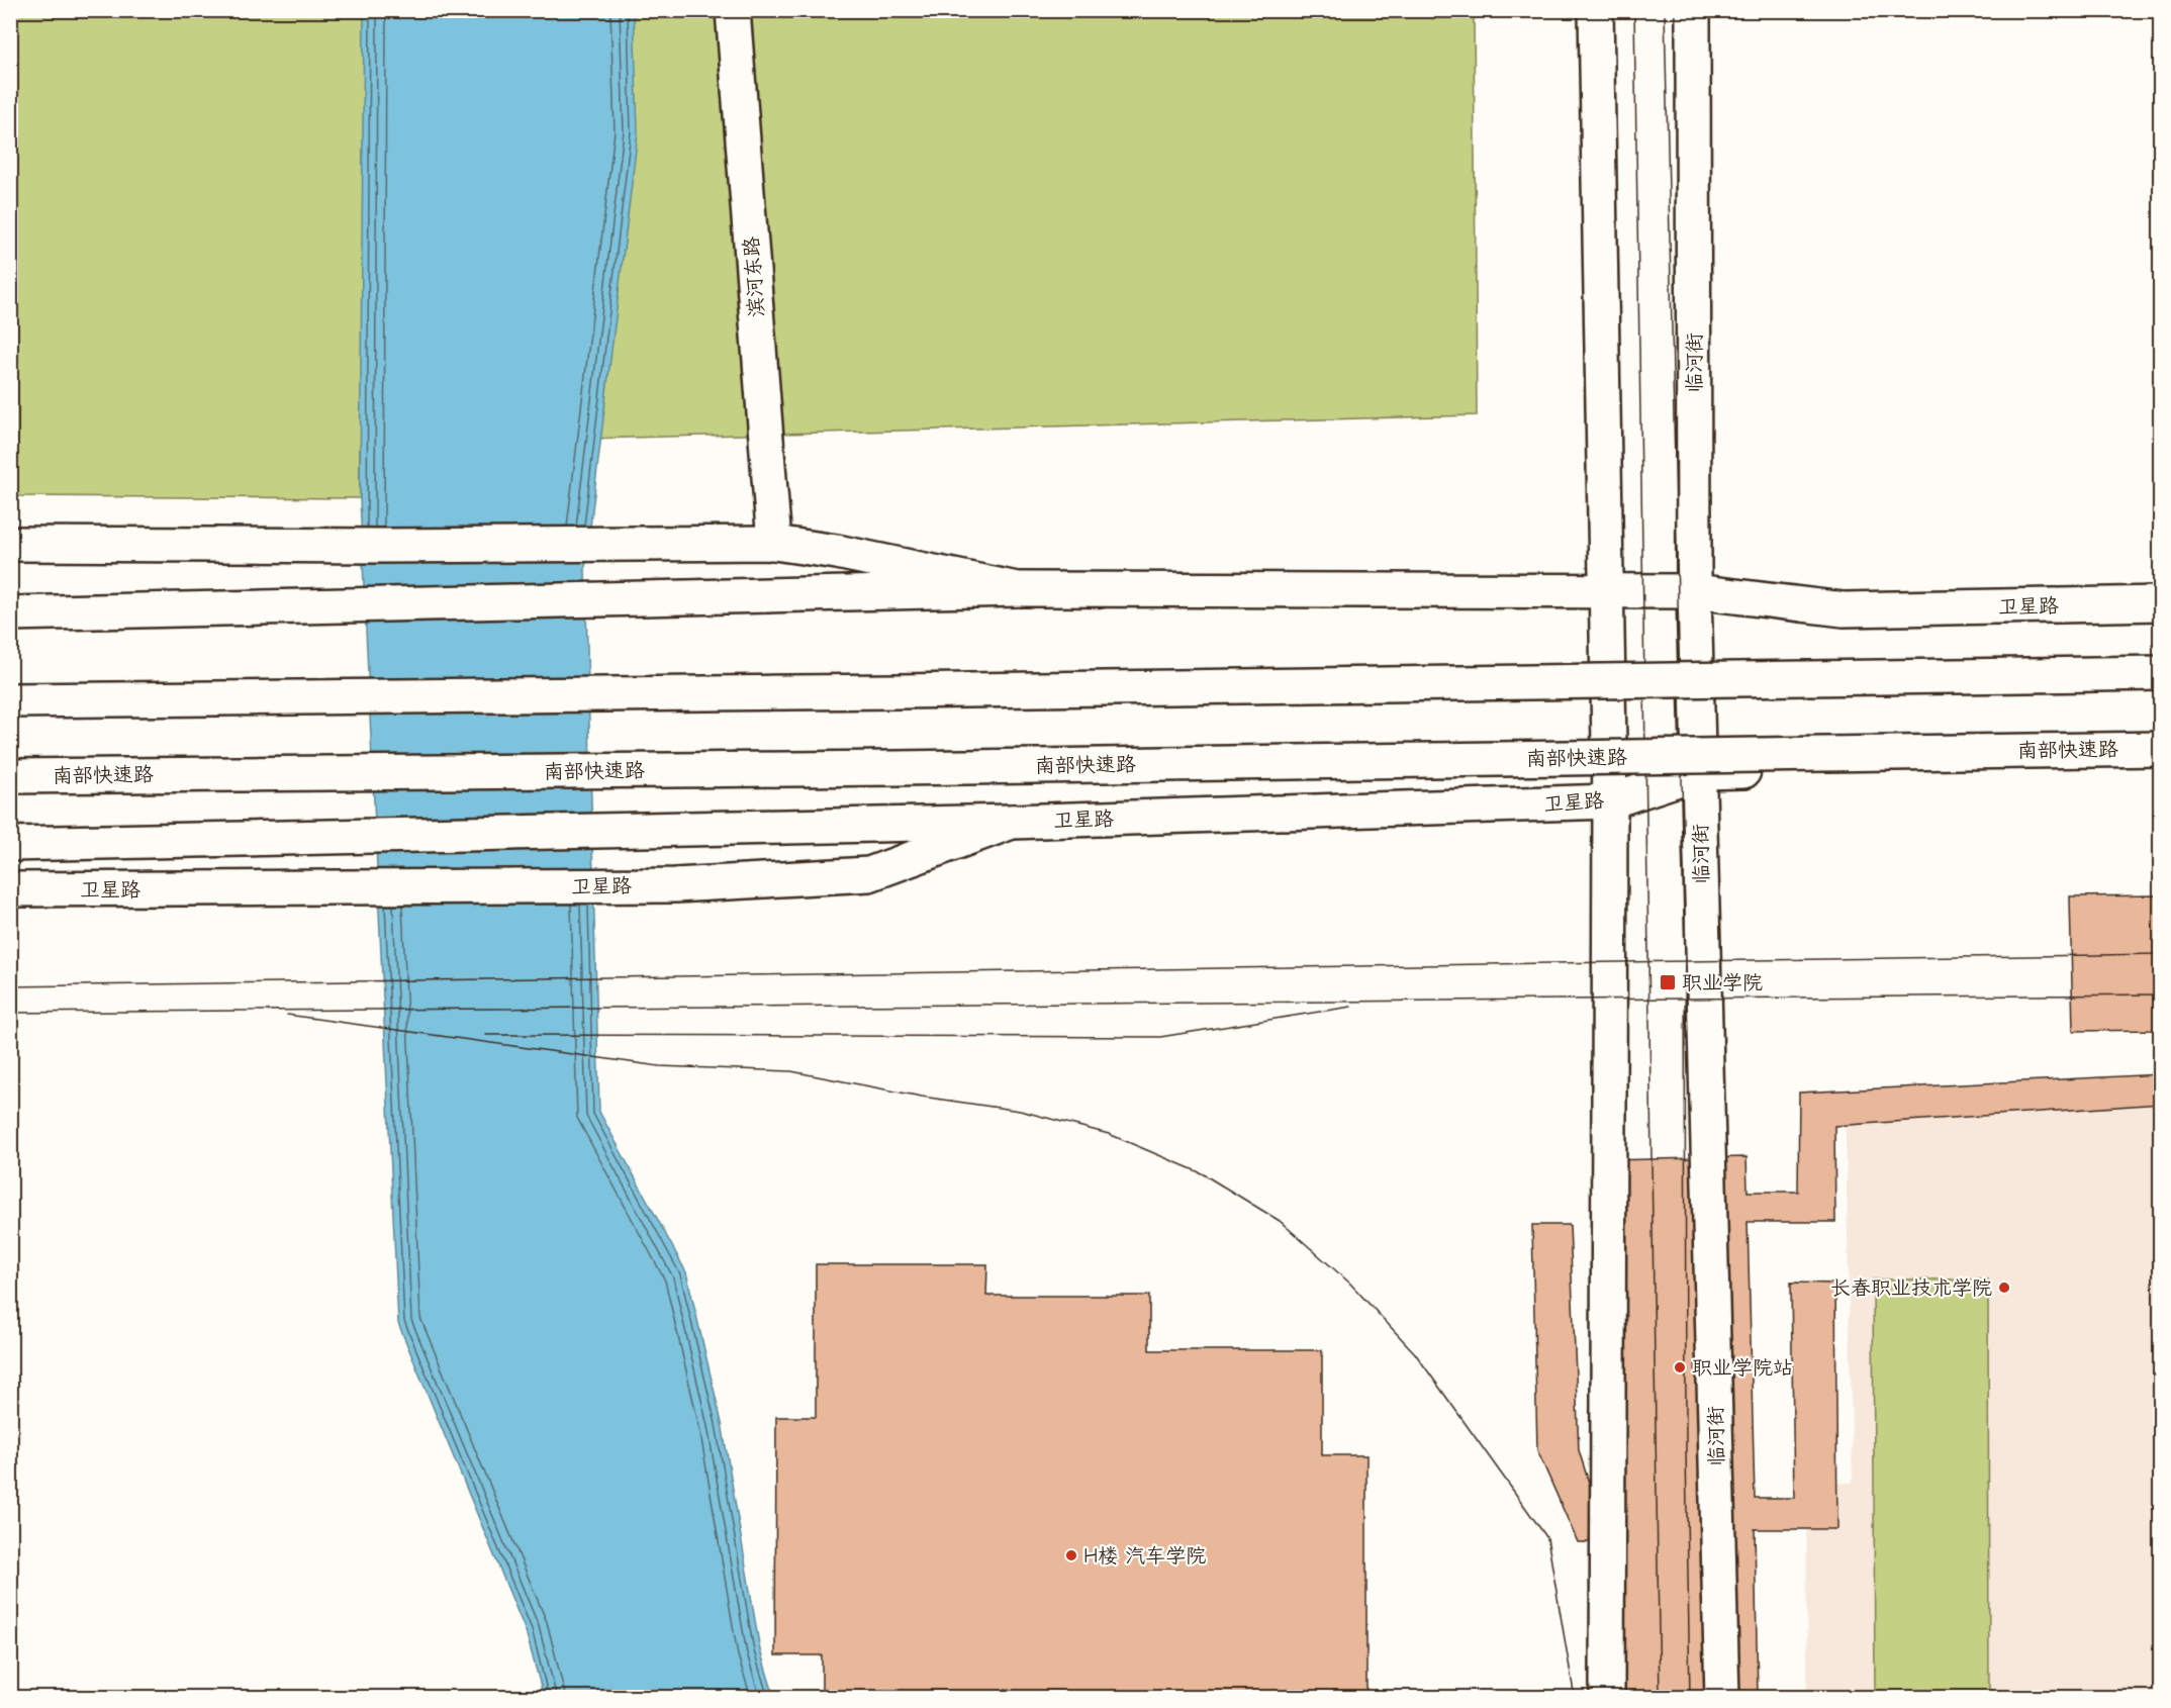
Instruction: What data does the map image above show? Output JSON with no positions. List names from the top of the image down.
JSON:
{
  "streets": {
    "main road": [
      "滨河东路",
      "临河街",
      "卫星路",
      "南部快速路"
    ]
  },
  "crossings": [
    ["滨河东路", "卫星路"],
    ["临河街", "卫星路"]
  ],
  "places": {
    "transit": ["职业学院"],
    "other": ["长春职业技术学院", "职业学院站", "H楼 汽车学院"]
  }
}
